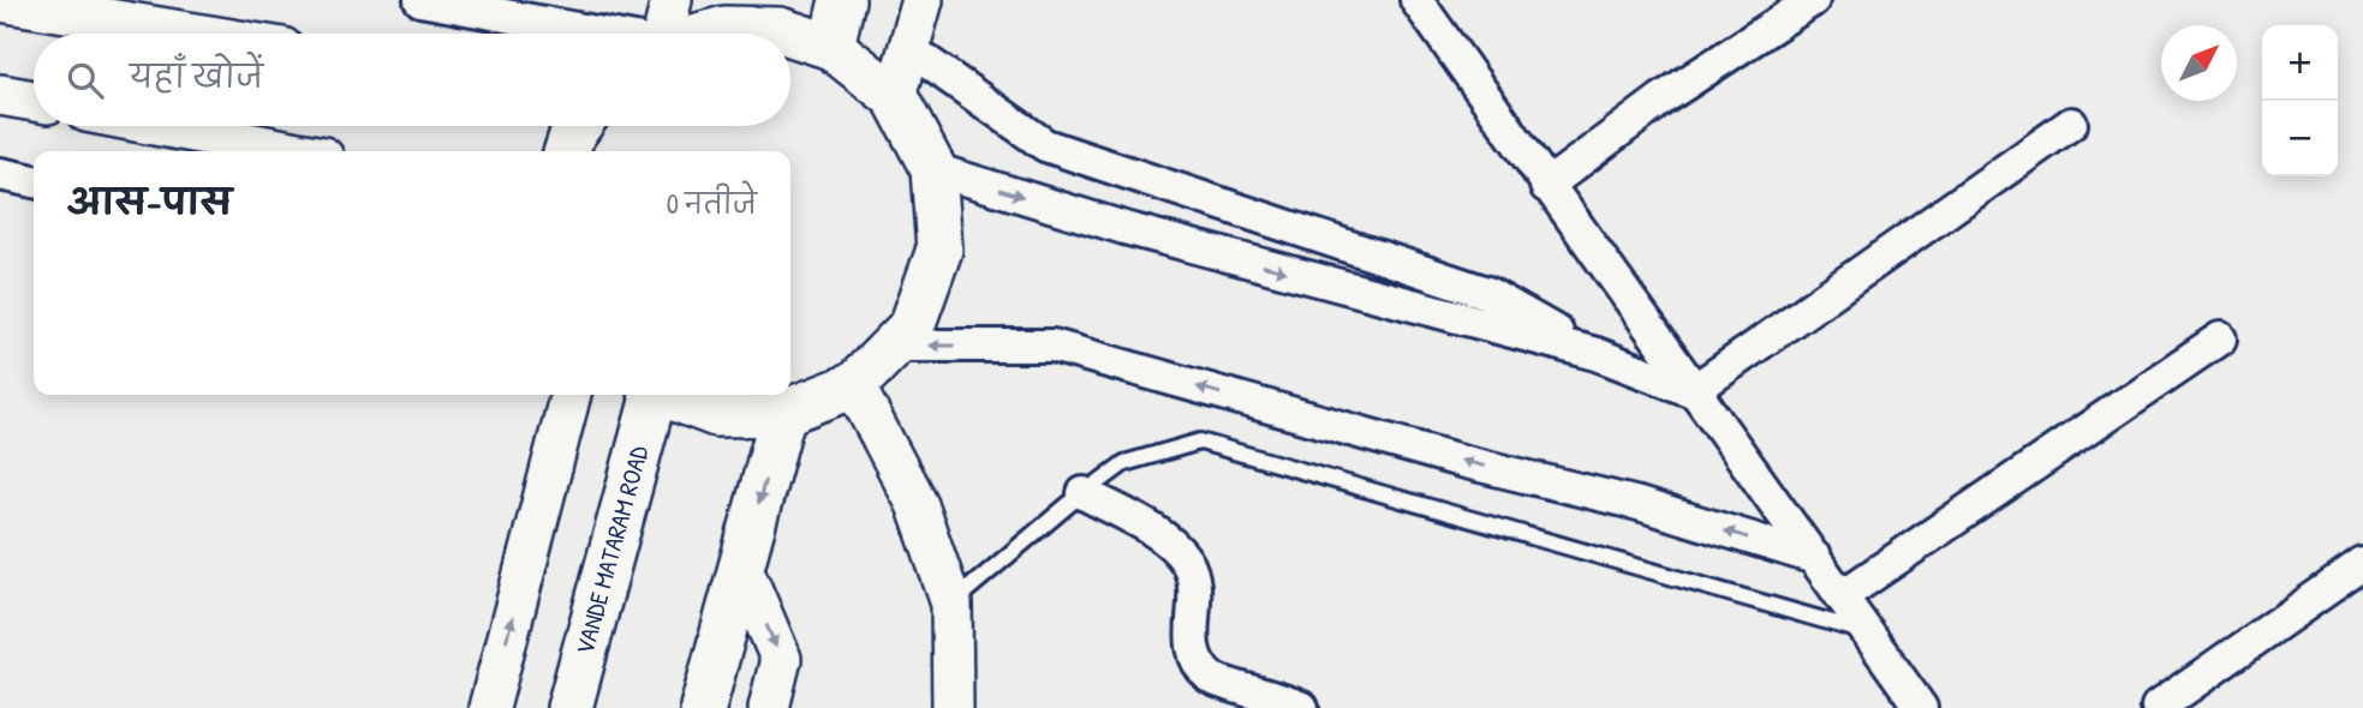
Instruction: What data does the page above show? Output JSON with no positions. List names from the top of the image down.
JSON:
{
  "streets": {
    "main road": ["VANDE MATARAM ROAD"]
  },
  "north": "top right",
  "page": {
    "map_buttons": ["+", "−"],
    "search": "यहाँ खोजें",
    "heading": ["आस-पास", "0 नतीजे"]
  }
}
